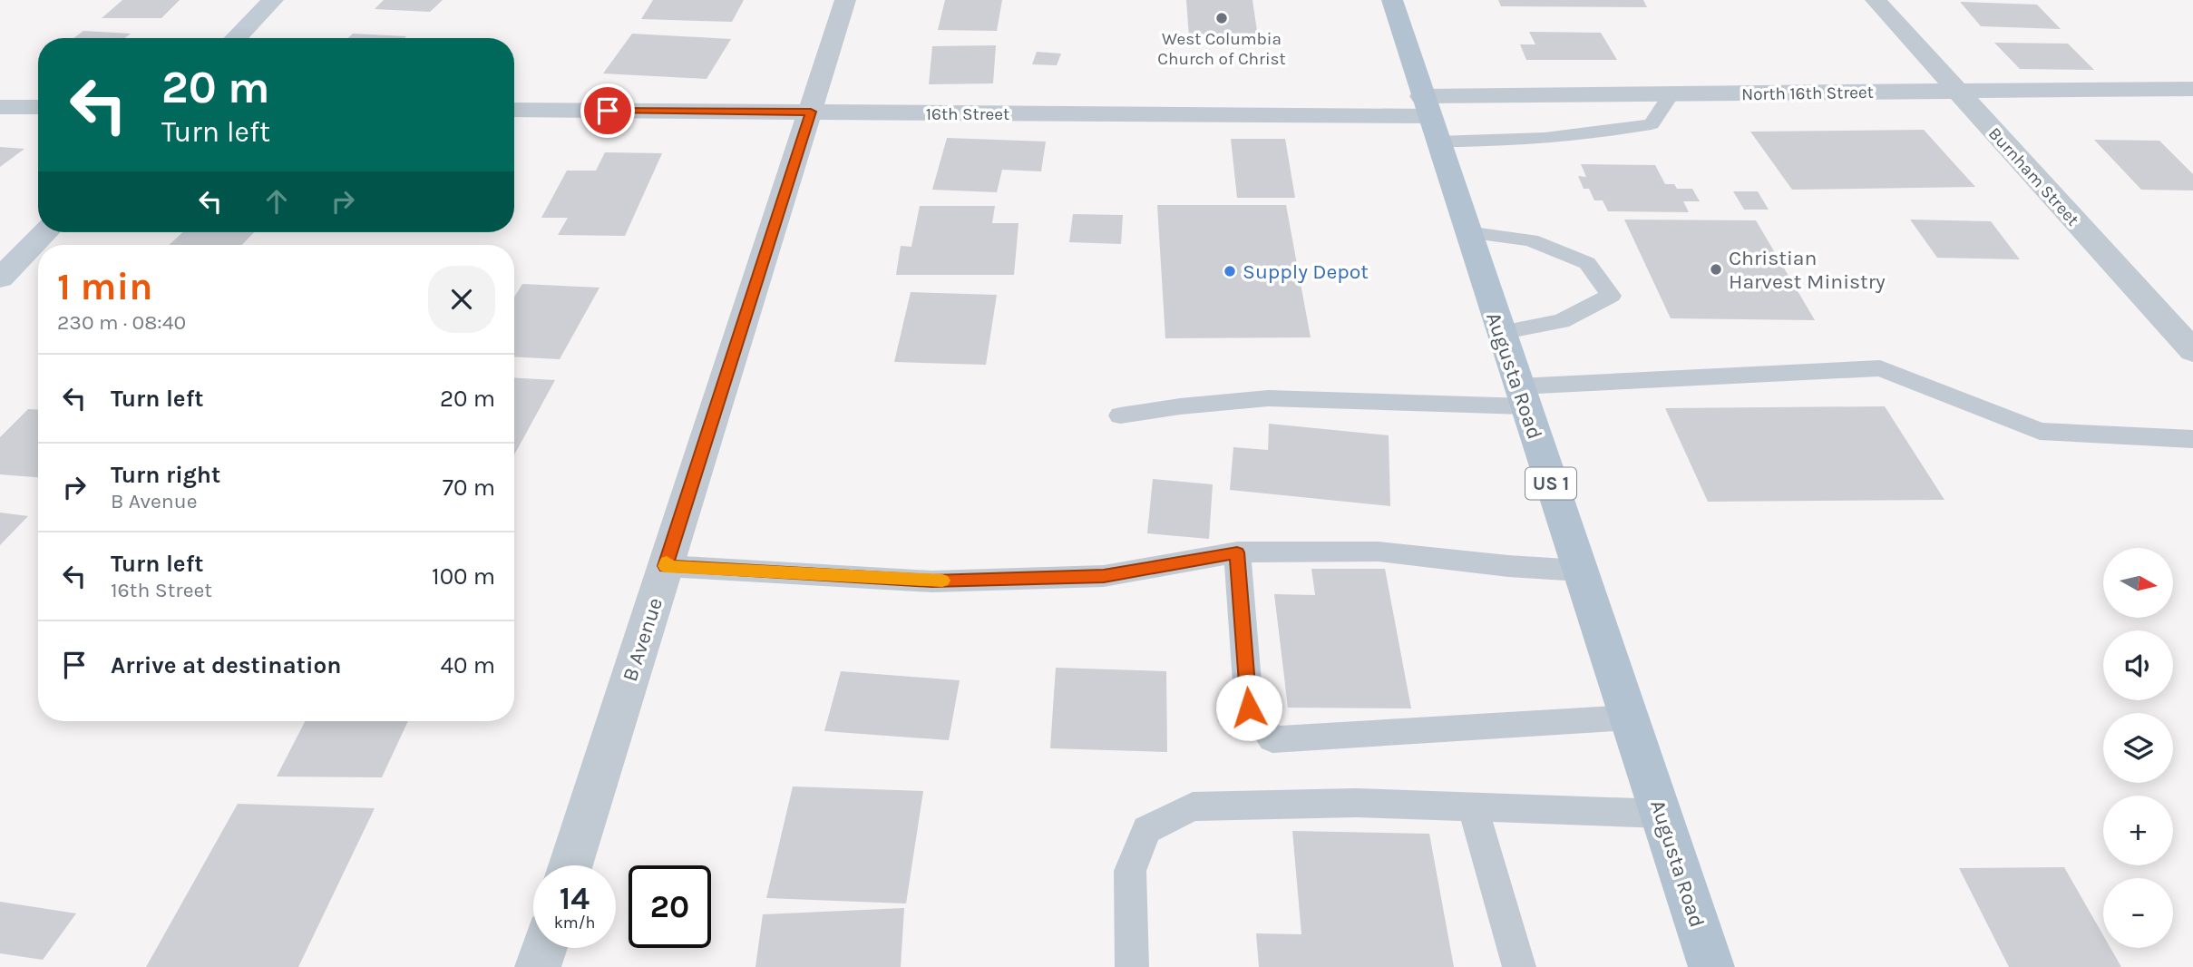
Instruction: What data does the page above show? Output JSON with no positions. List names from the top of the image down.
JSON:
{
  "streets": {
    "main road": ["Augusta Road", "US 1"],
    "street": [
      "North 16th Street",
      "16th Street",
      "Burnham Street",
      "B Avenue"
    ]
  },
  "crossings": [
    ["North 16th Street", "16th Street"],
    ["North 16th Street", "Burnham Street"],
    ["North 16th Street", "Augusta Road"],
    ["16th Street", "Augusta Road"],
    ["16th Street", "B Avenue"]
  ],
  "places": ["West Columbia Church of Christ", "Christian Harvest Ministry", "Supply Depot"],
  "north": "right",
  "page": {
    "turn": ["20 m", "Turn left"],
    "heading": ["1 min", "230 m · 08:40"],
    "list": [
      {
        "name": "Turn left",
        "value": "20 m"
      },
      {
        "name": "Turn right",
        "note": "B Avenue",
        "value": "70 m"
      },
      {
        "name": "Turn left",
        "note": "16th Street",
        "value": "100 m"
      },
      {
        "name": "Arrive at destination",
        "value": "40 m"
      }
    ],
    "map_buttons": ["+", "−"],
    "speed": "14 km/h",
    "limit": "20"
  }
}
